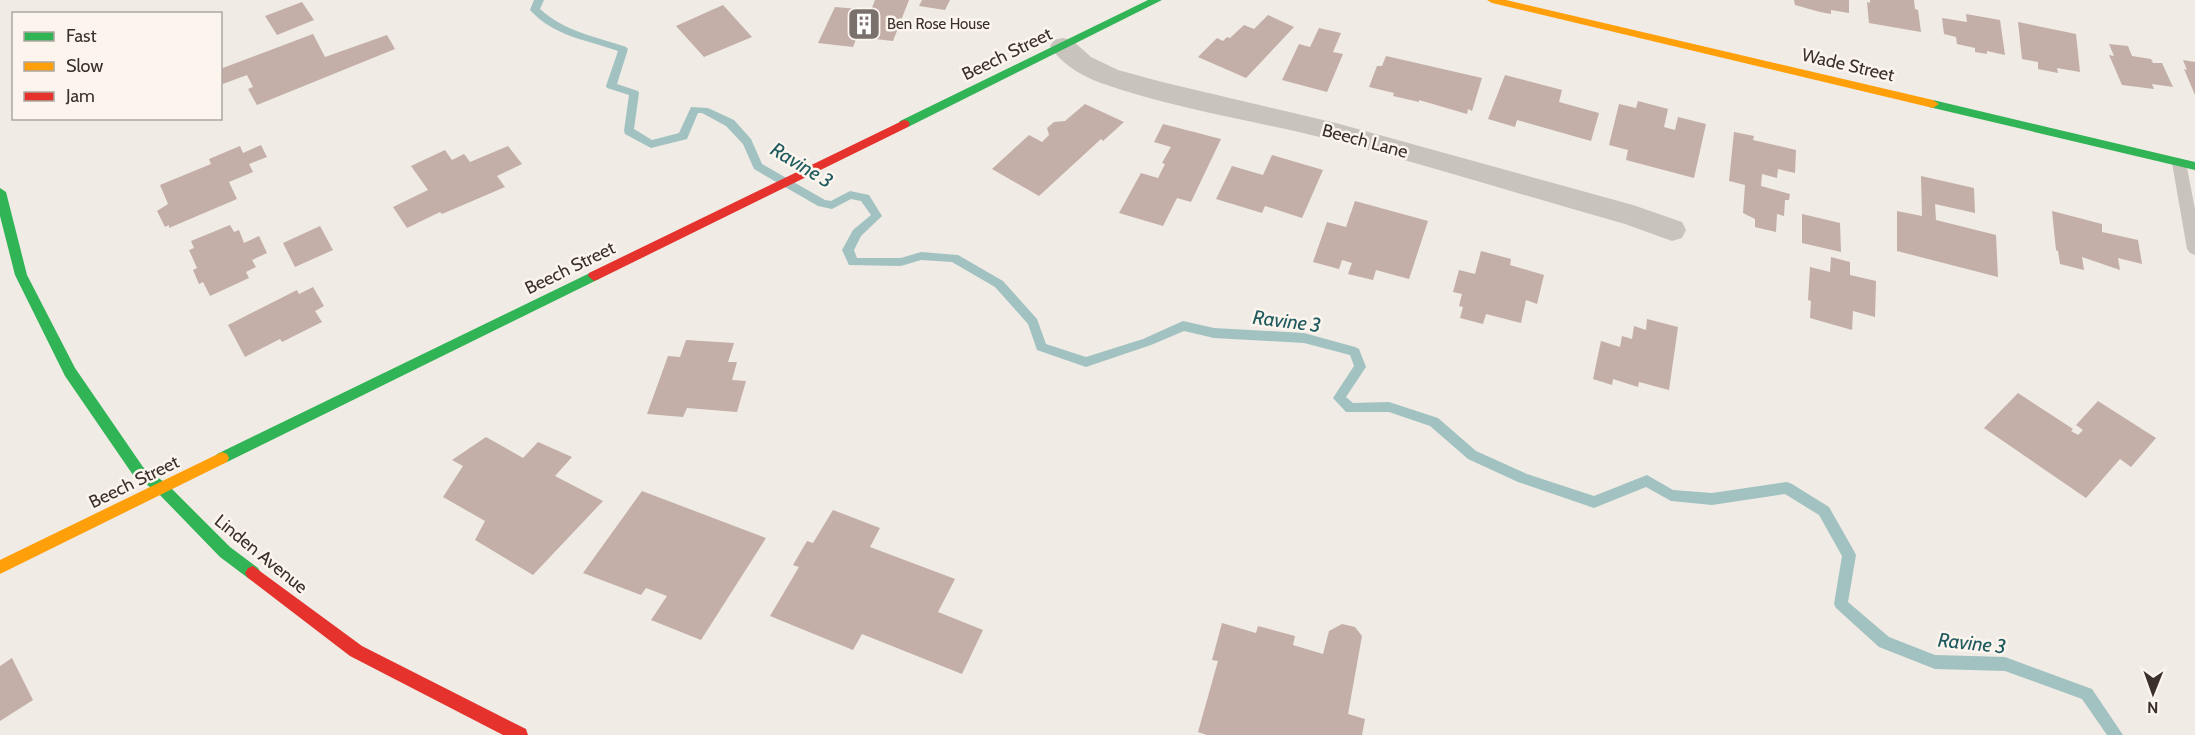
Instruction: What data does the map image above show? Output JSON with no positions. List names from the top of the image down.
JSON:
{
  "streets": {
    "street": [
      "Beech Street",
      "Wade Street",
      "Beech Lane",
      "Linden Avenue"
    ]
  },
  "crossings": [
    ["Beech Street", "Beech Lane"],
    ["Beech Street", "Linden Avenue"]
  ],
  "water": ["Ravine 3"],
  "places": {
    "building": ["Ben Rose House"]
  },
  "legend": ["Fast", "Slow", "Jam"],
  "north": "bottom"
}
